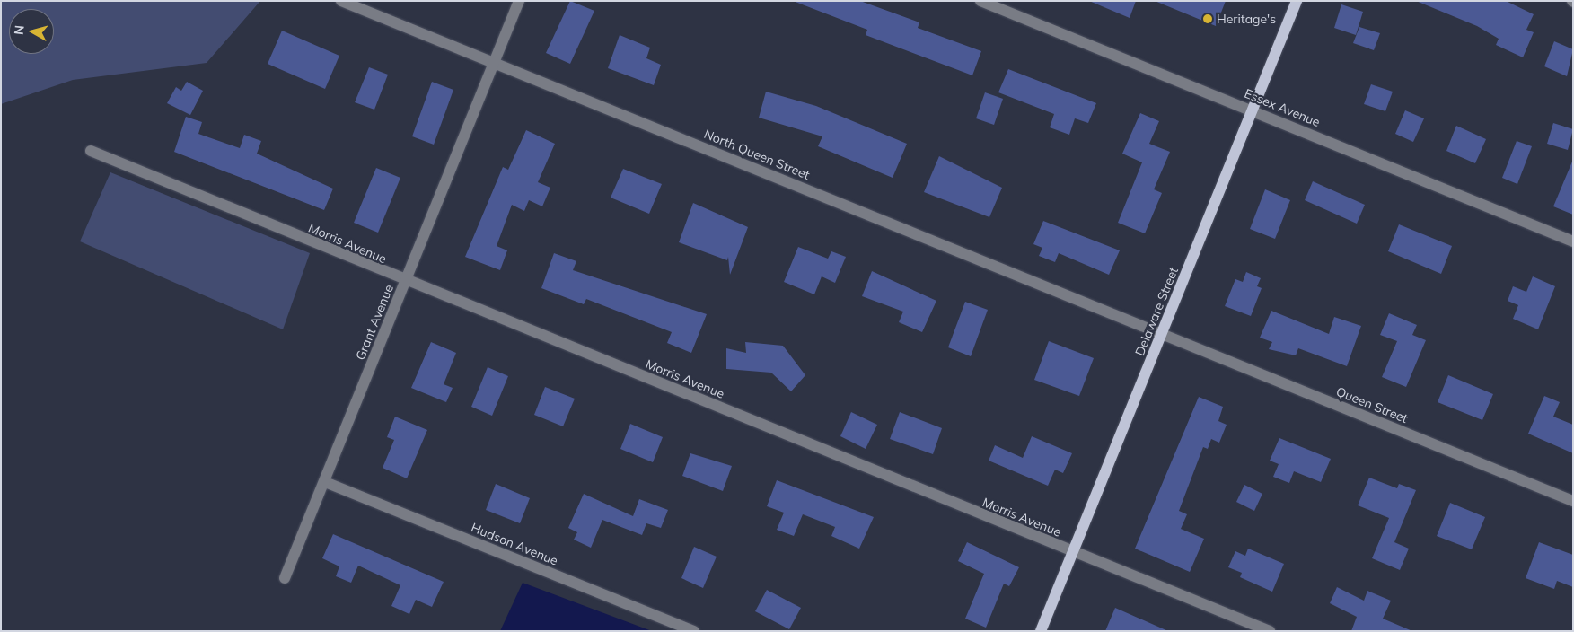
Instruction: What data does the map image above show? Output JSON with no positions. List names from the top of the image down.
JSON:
{
  "streets": {
    "main road": ["Delaware Street"],
    "street": [
      "Essex Avenue",
      "North Queen Street",
      "Morris Avenue",
      "Grant Avenue",
      "Queen Street",
      "Hudson Avenue"
    ]
  },
  "crossings": [
    ["Essex Avenue", "Delaware Street"],
    ["North Queen Street", "Delaware Street"],
    ["North Queen Street", "Grant Avenue"],
    ["North Queen Street", "Queen Street"],
    ["Morris Avenue", "Delaware Street"],
    ["Morris Avenue", "Grant Avenue"],
    ["Delaware Street", "Queen Street"],
    ["Grant Avenue", "Hudson Avenue"]
  ],
  "places": ["Heritage's"],
  "north": "left"
}
